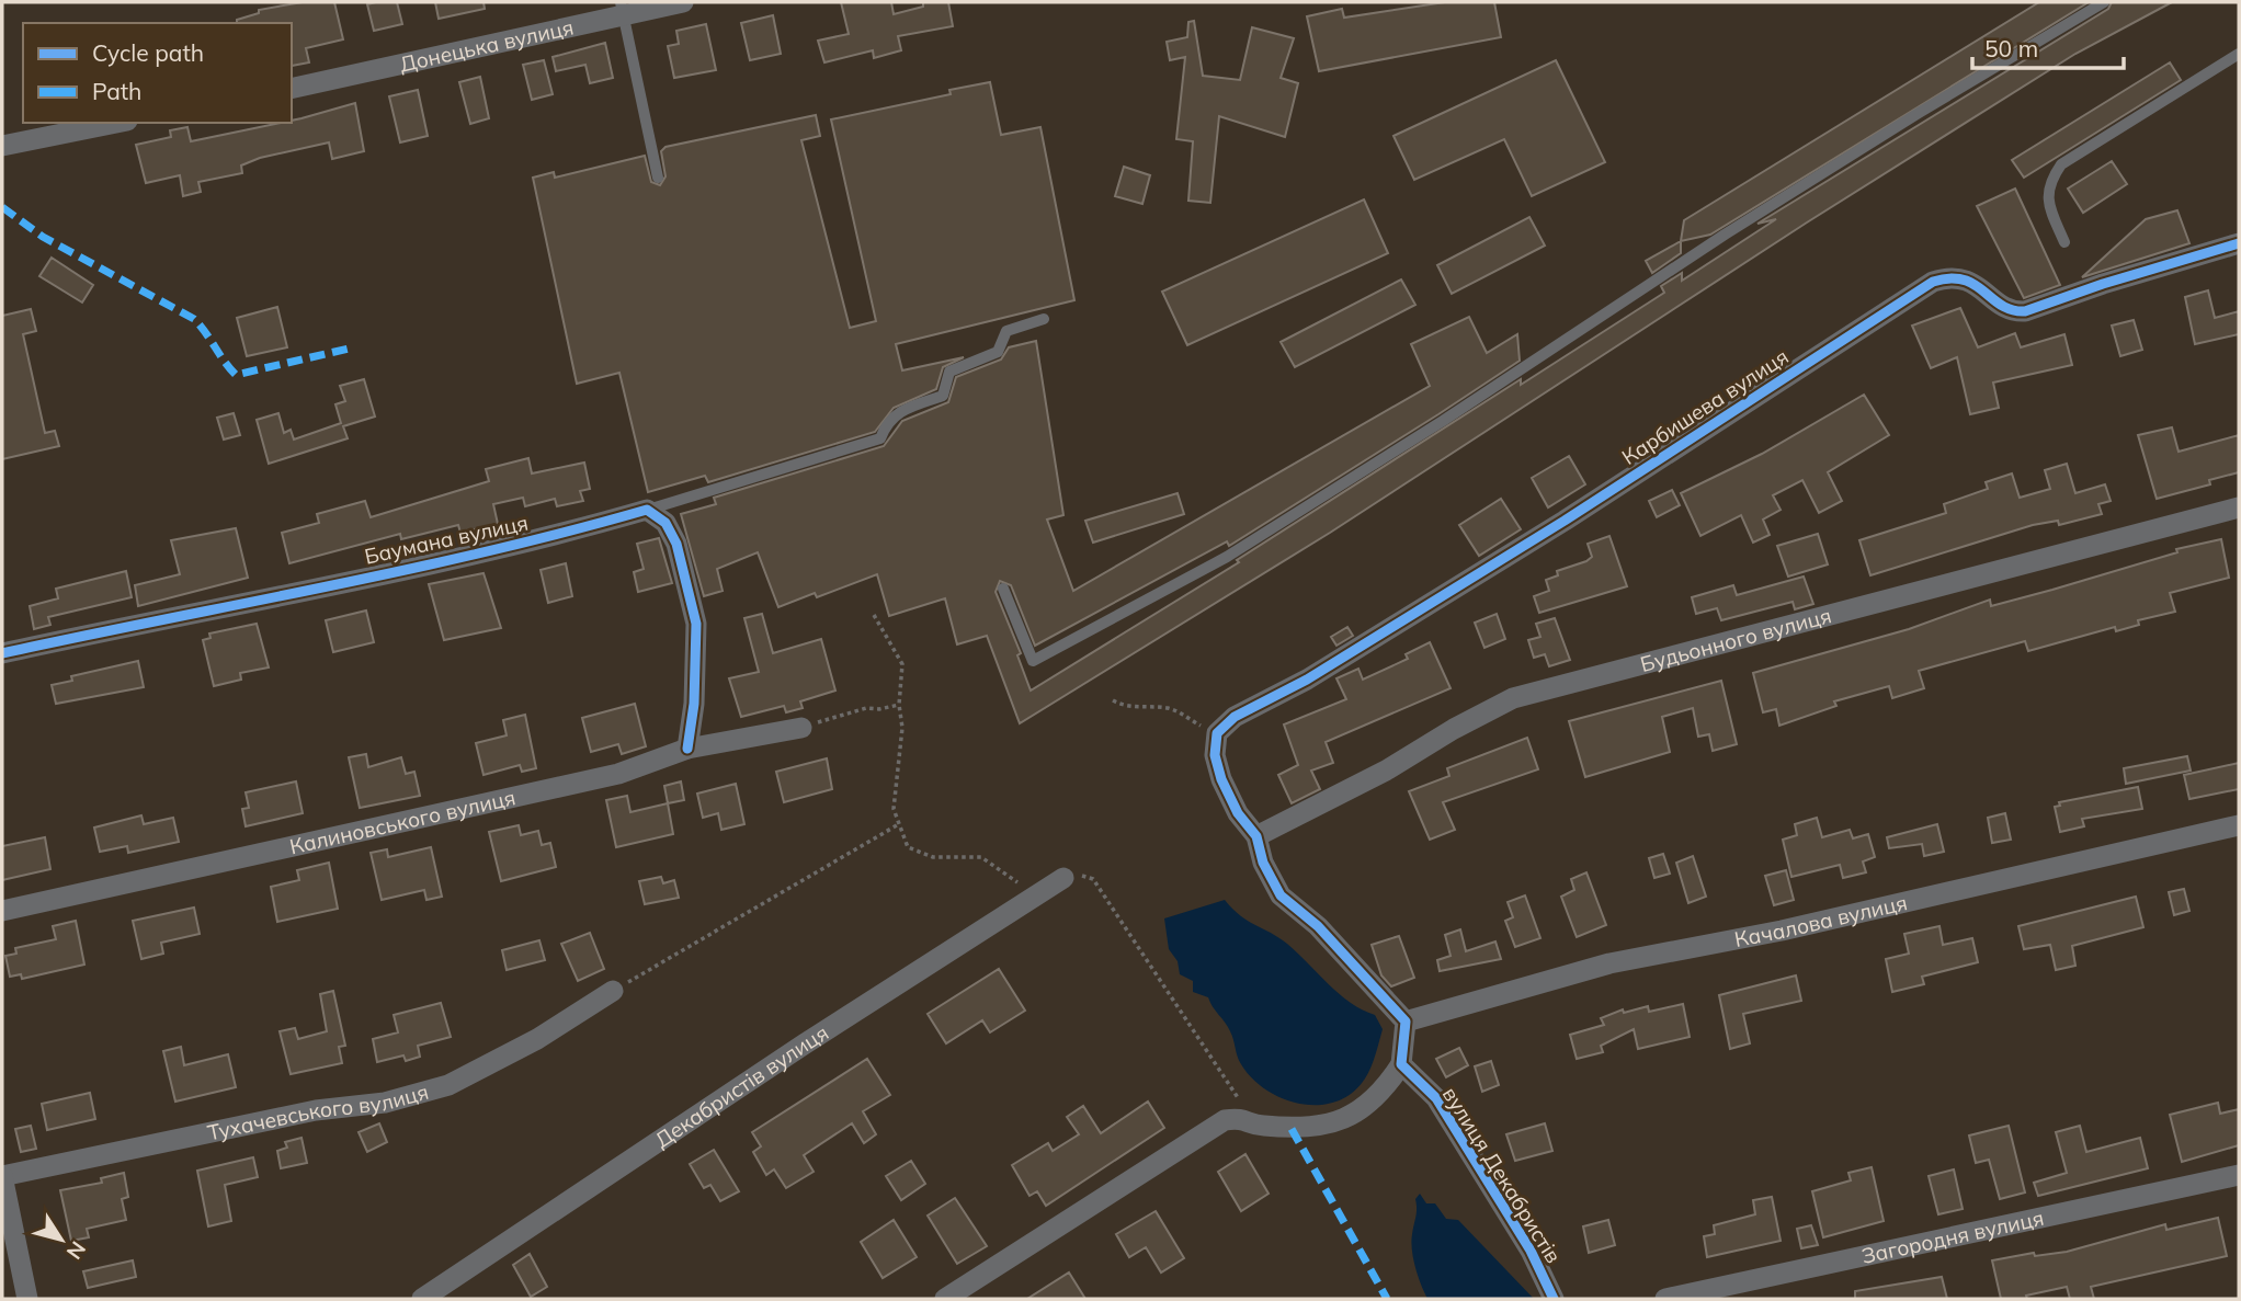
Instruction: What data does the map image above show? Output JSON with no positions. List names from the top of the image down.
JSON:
{
  "streets": {
    "street": [
      "Донецька вулиця",
      "Карбишева вулиця",
      "Баумана вулиця",
      "Будьонного вулиця",
      "Калиновського вулиця",
      "Качалова вулиця",
      "Декабристів вулиця",
      "Тухачевського вулиця",
      "вулиця Декабристів",
      "Загородня вулиця"
    ]
  },
  "legend": ["Cycle path", "Path"],
  "scale_bar": "50 m",
  "north": "bottom right"
}
